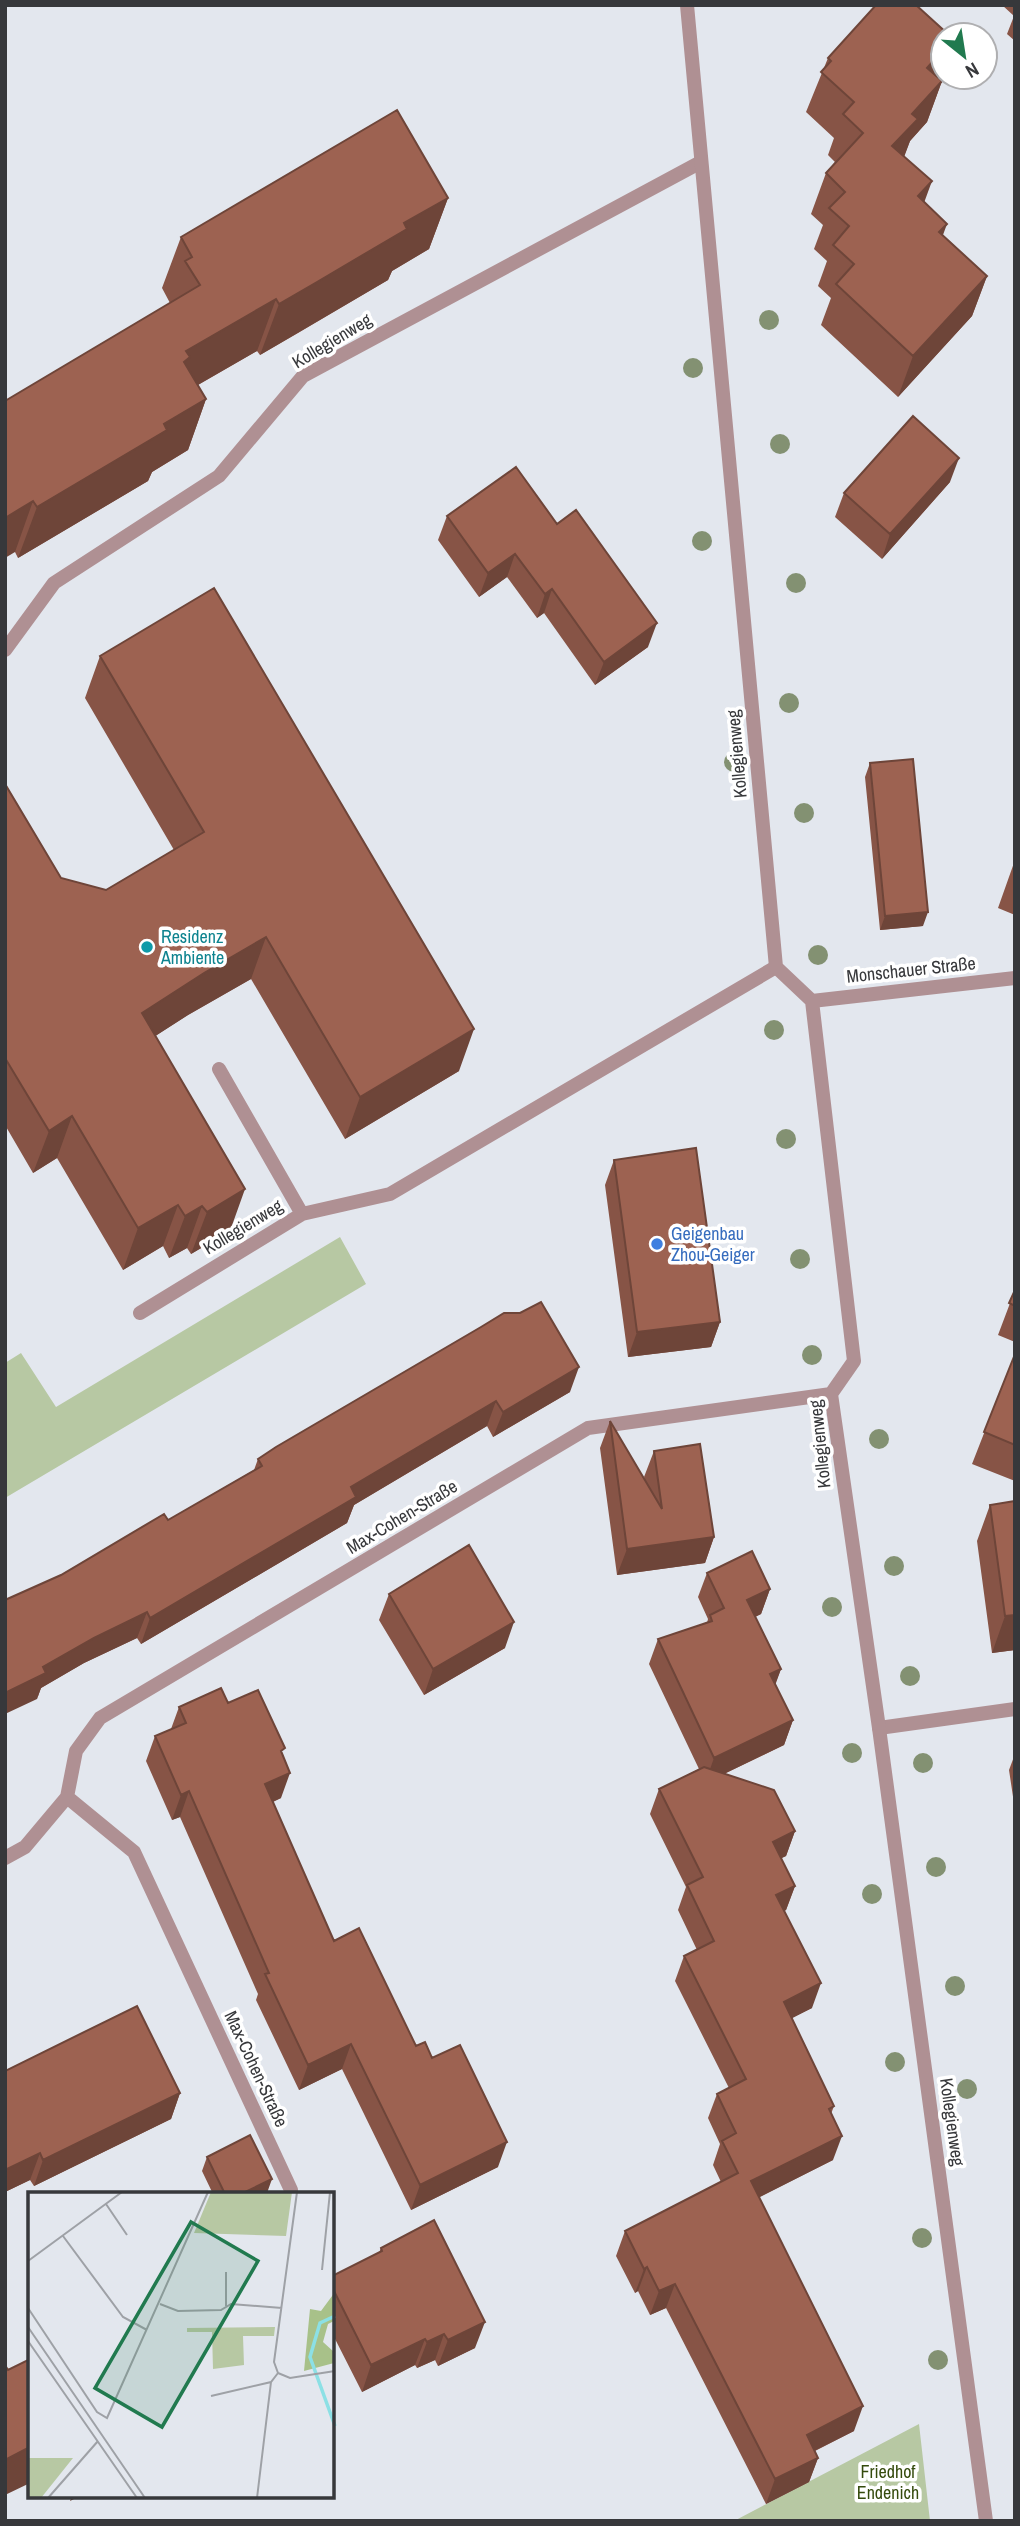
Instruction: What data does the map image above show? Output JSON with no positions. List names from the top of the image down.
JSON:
{
  "streets": {
    "street": ["Kollegienweg", "Monschauer Straße", "Max-Cohen-Straße"]
  },
  "crossings": [
    ["Kollegienweg", "Monschauer Straße"],
    ["Kollegienweg", "Max-Cohen-Straße"]
  ],
  "parks": ["Friedhof Endenich"],
  "places": ["Residenz Ambiente", "Geigenbau Zhou-Geiger"],
  "north": "bottom right"
}
